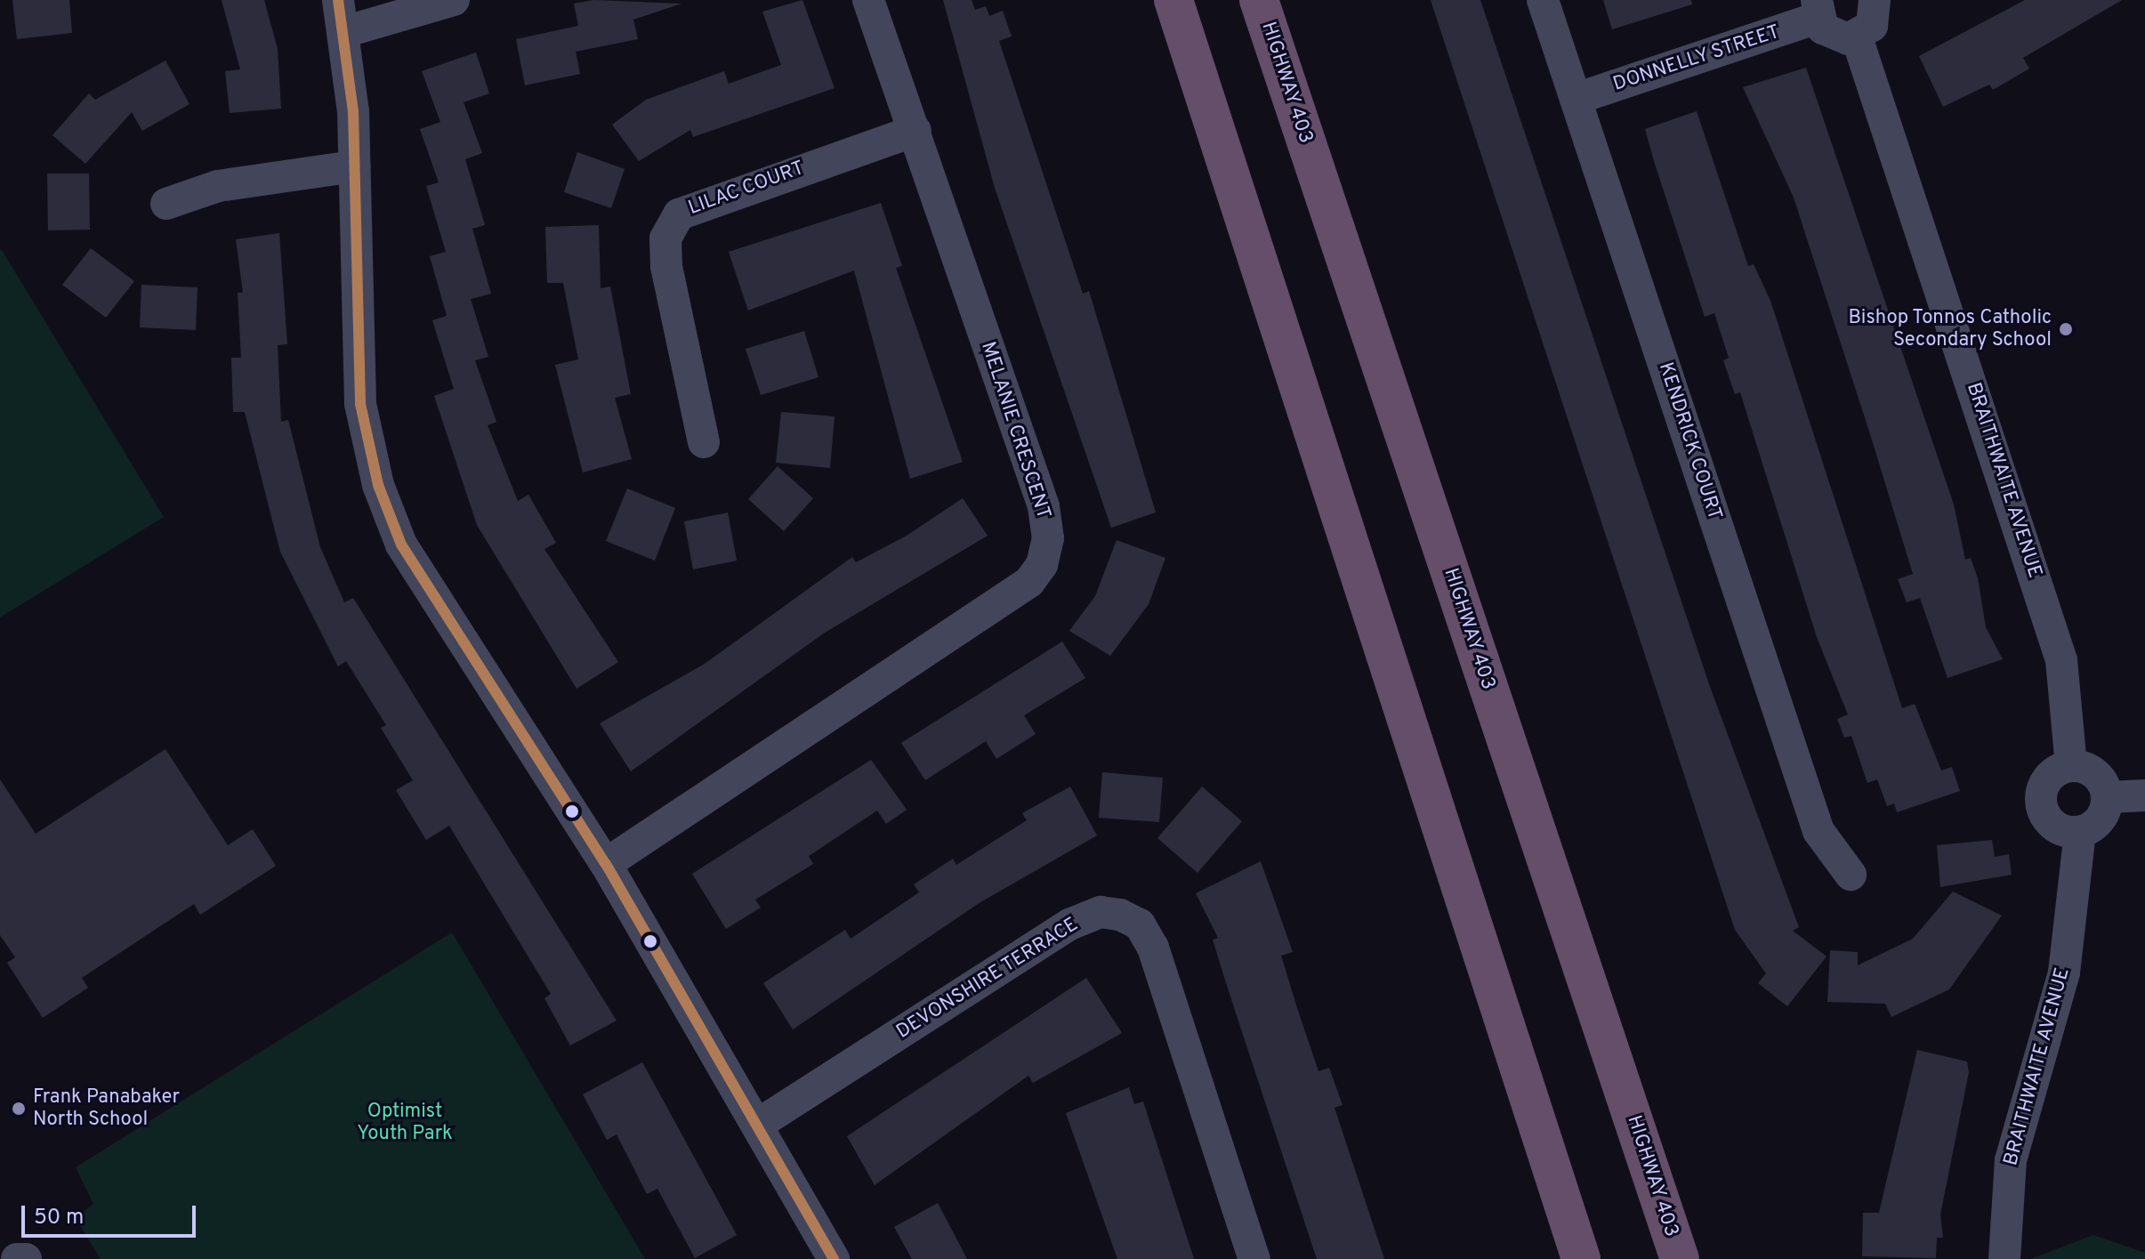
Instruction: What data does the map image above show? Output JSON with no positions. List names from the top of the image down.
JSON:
{
  "streets": {
    "highway": ["HIGHWAY 403"],
    "street": [
      "DONNELLY STREET",
      "LILAC COURT",
      "MELANIE CRESCENT",
      "KENDRICK COURT",
      "BRAITHWAITE AVENUE",
      "DEVONSHIRE TERRACE"
    ]
  },
  "crossings": [
    ["DONNELLY STREET", "KENDRICK COURT"],
    ["LILAC COURT", "MELANIE CRESCENT"]
  ],
  "parks": ["Optimist Youth Park"],
  "places": ["Bishop Tonnos Catholic Secondary School", "Frank Panabaker North School"],
  "scale_bar": "50 m"
}
